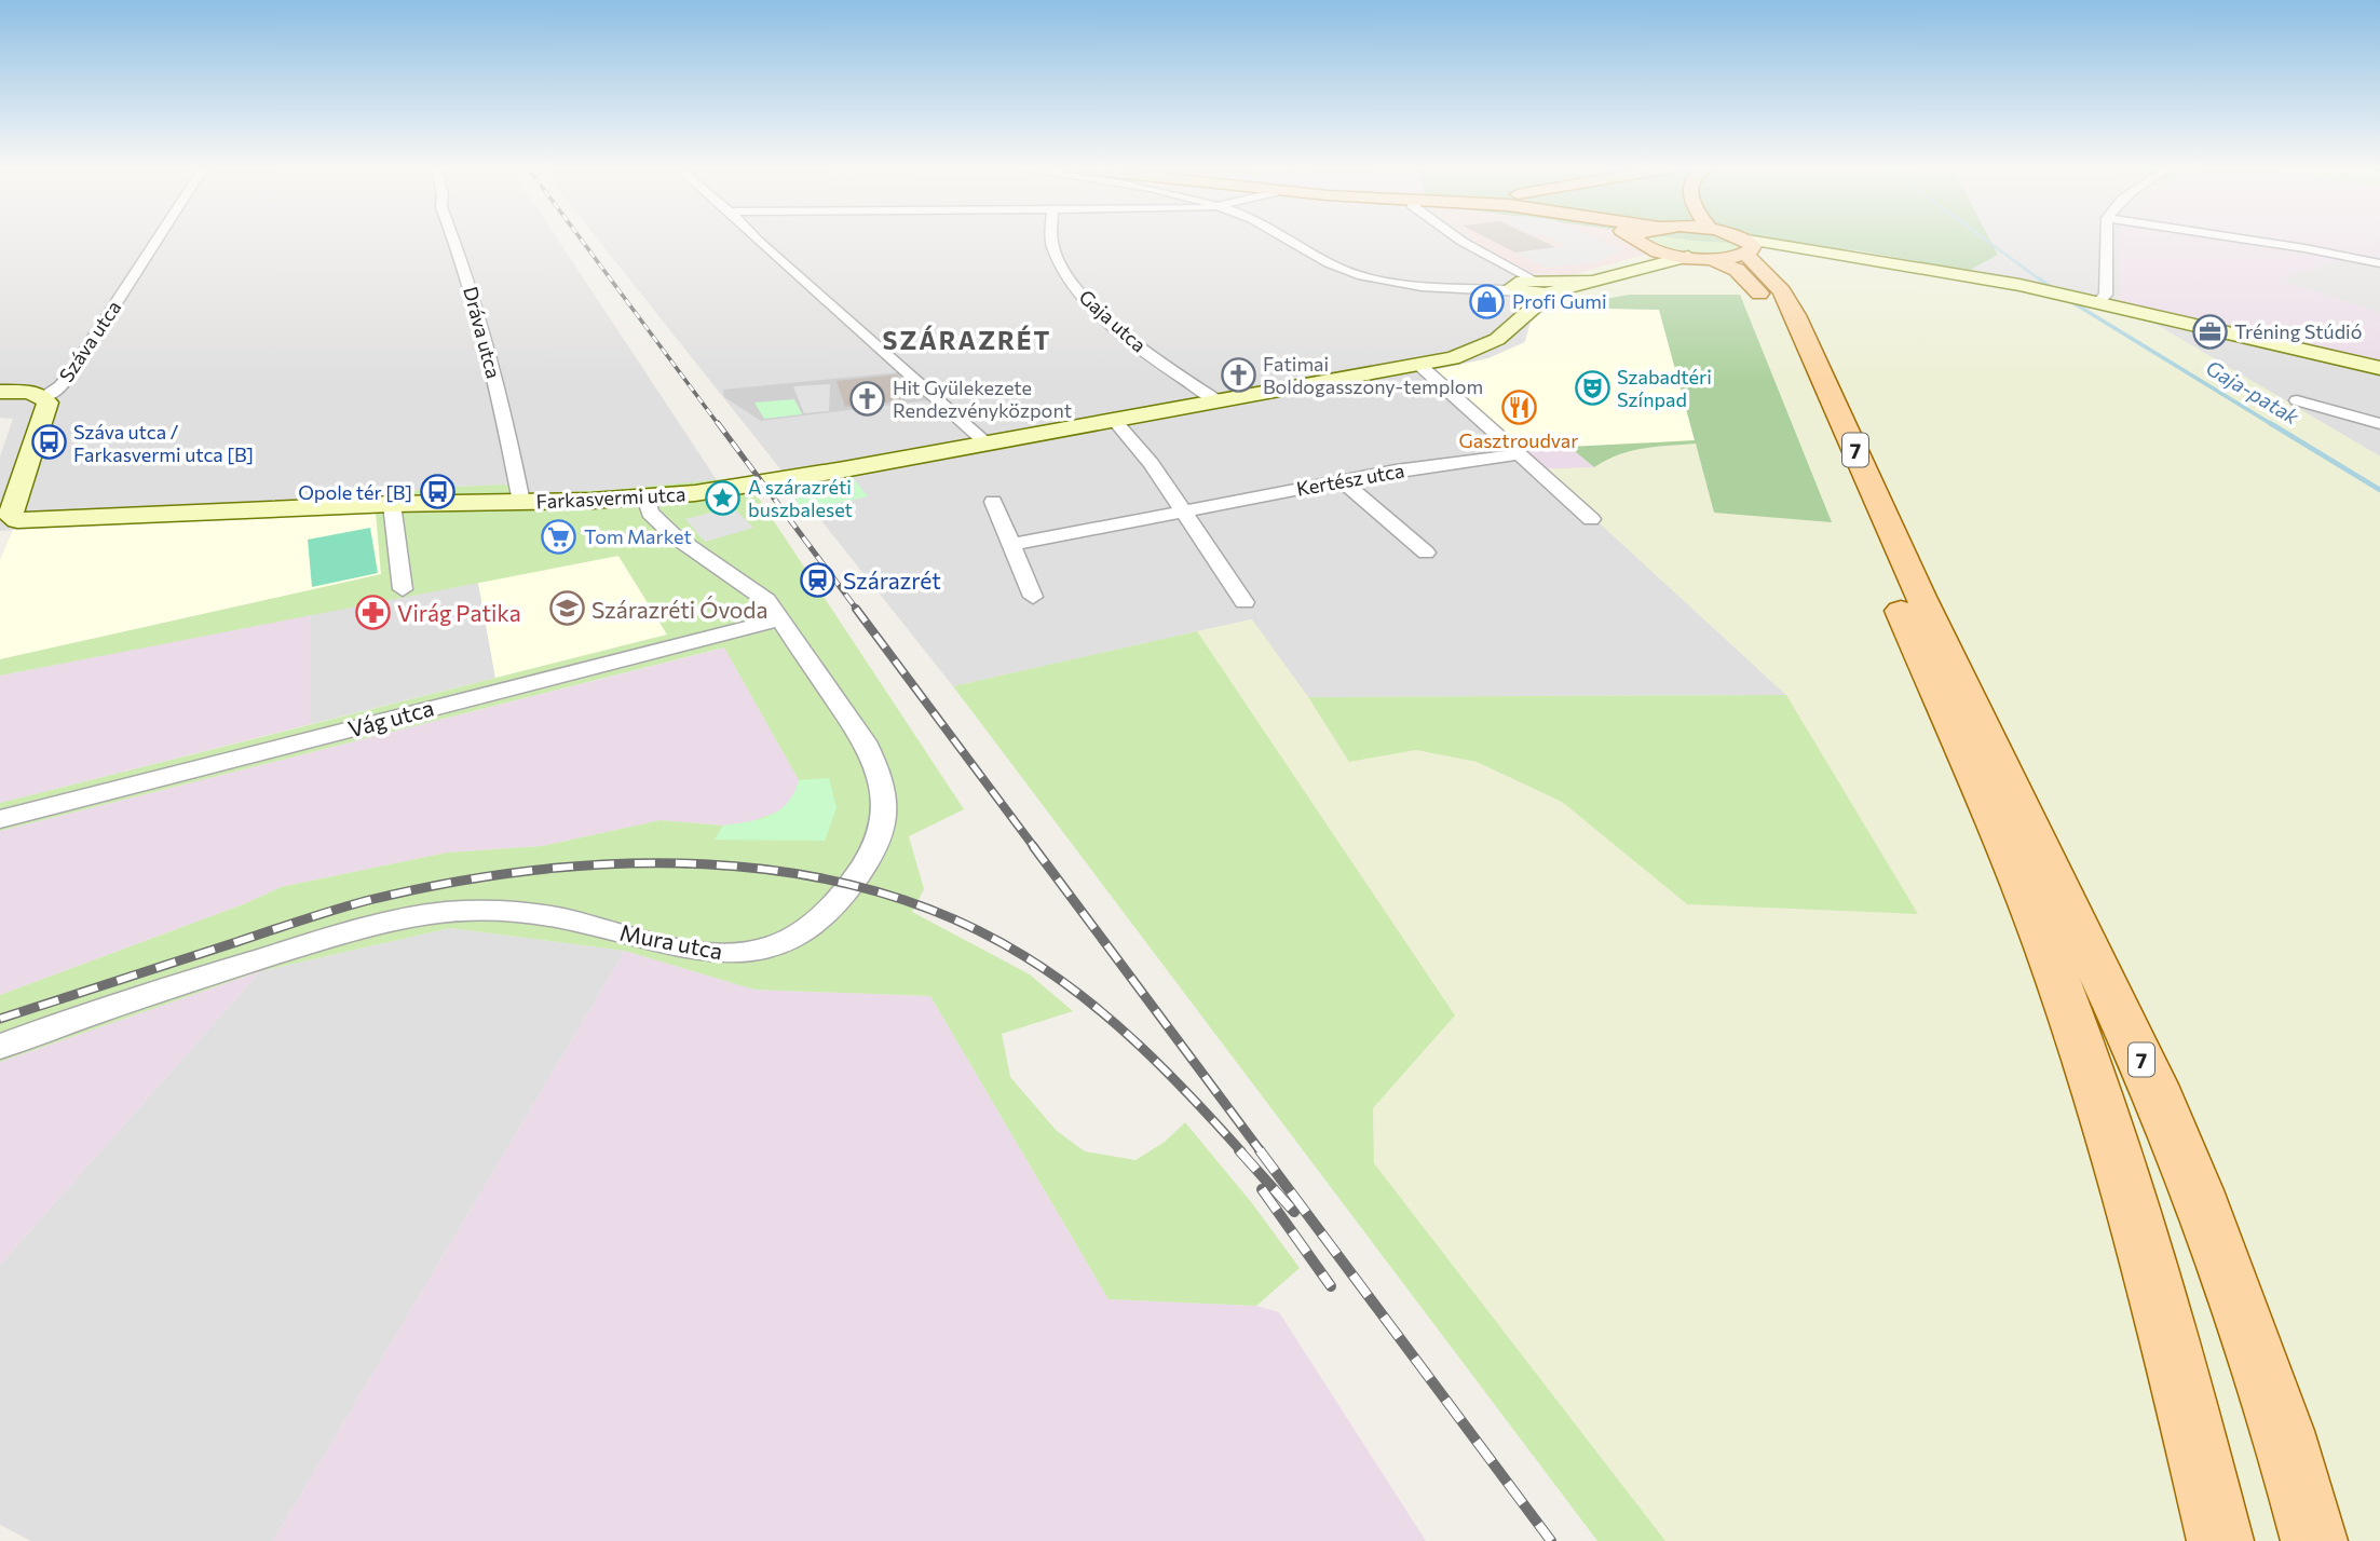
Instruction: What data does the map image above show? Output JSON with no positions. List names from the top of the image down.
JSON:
{
  "streets": {
    "main road": ["7"],
    "street": [
      "Gaja utca",
      "Dráva utca",
      "Száva utca",
      "Kertész utca",
      "Farkasvermi utca",
      "Vág utca",
      "Mura utca"
    ]
  },
  "crossings": [
    ["Gaja utca", "Farkasvermi utca"],
    ["Dráva utca", "Farkasvermi utca"],
    ["Száva utca", "Farkasvermi utca"],
    ["Farkasvermi utca", "Mura utca"],
    ["Vág utca", "Mura utca"]
  ],
  "districts": ["SZÁRAZRÉT"],
  "water": ["Gaja-patak"],
  "places": {
    "shop": ["Profi Gumi"],
    "office": ["Tréning Stúdió"],
    "church": ["Fatimai Boldogasszony-templom", "Hit Gyülekezete Rendezvényközpont"],
    "theatre": ["Szabadtéri Színpad"],
    "restaurant": ["Gasztroudvar"],
    "bus stop": ["Száva utca / Farkasvermi utca [B]", "Opole tér [B]"],
    "place": ["A szárazréti buszbaleset"],
    "supermarket": ["Tom Market"],
    "station": ["Szárazrét"],
    "school or university": ["Szárazréti Óvoda"],
    "pharmacy": ["Virág Patika"]
  }
}
